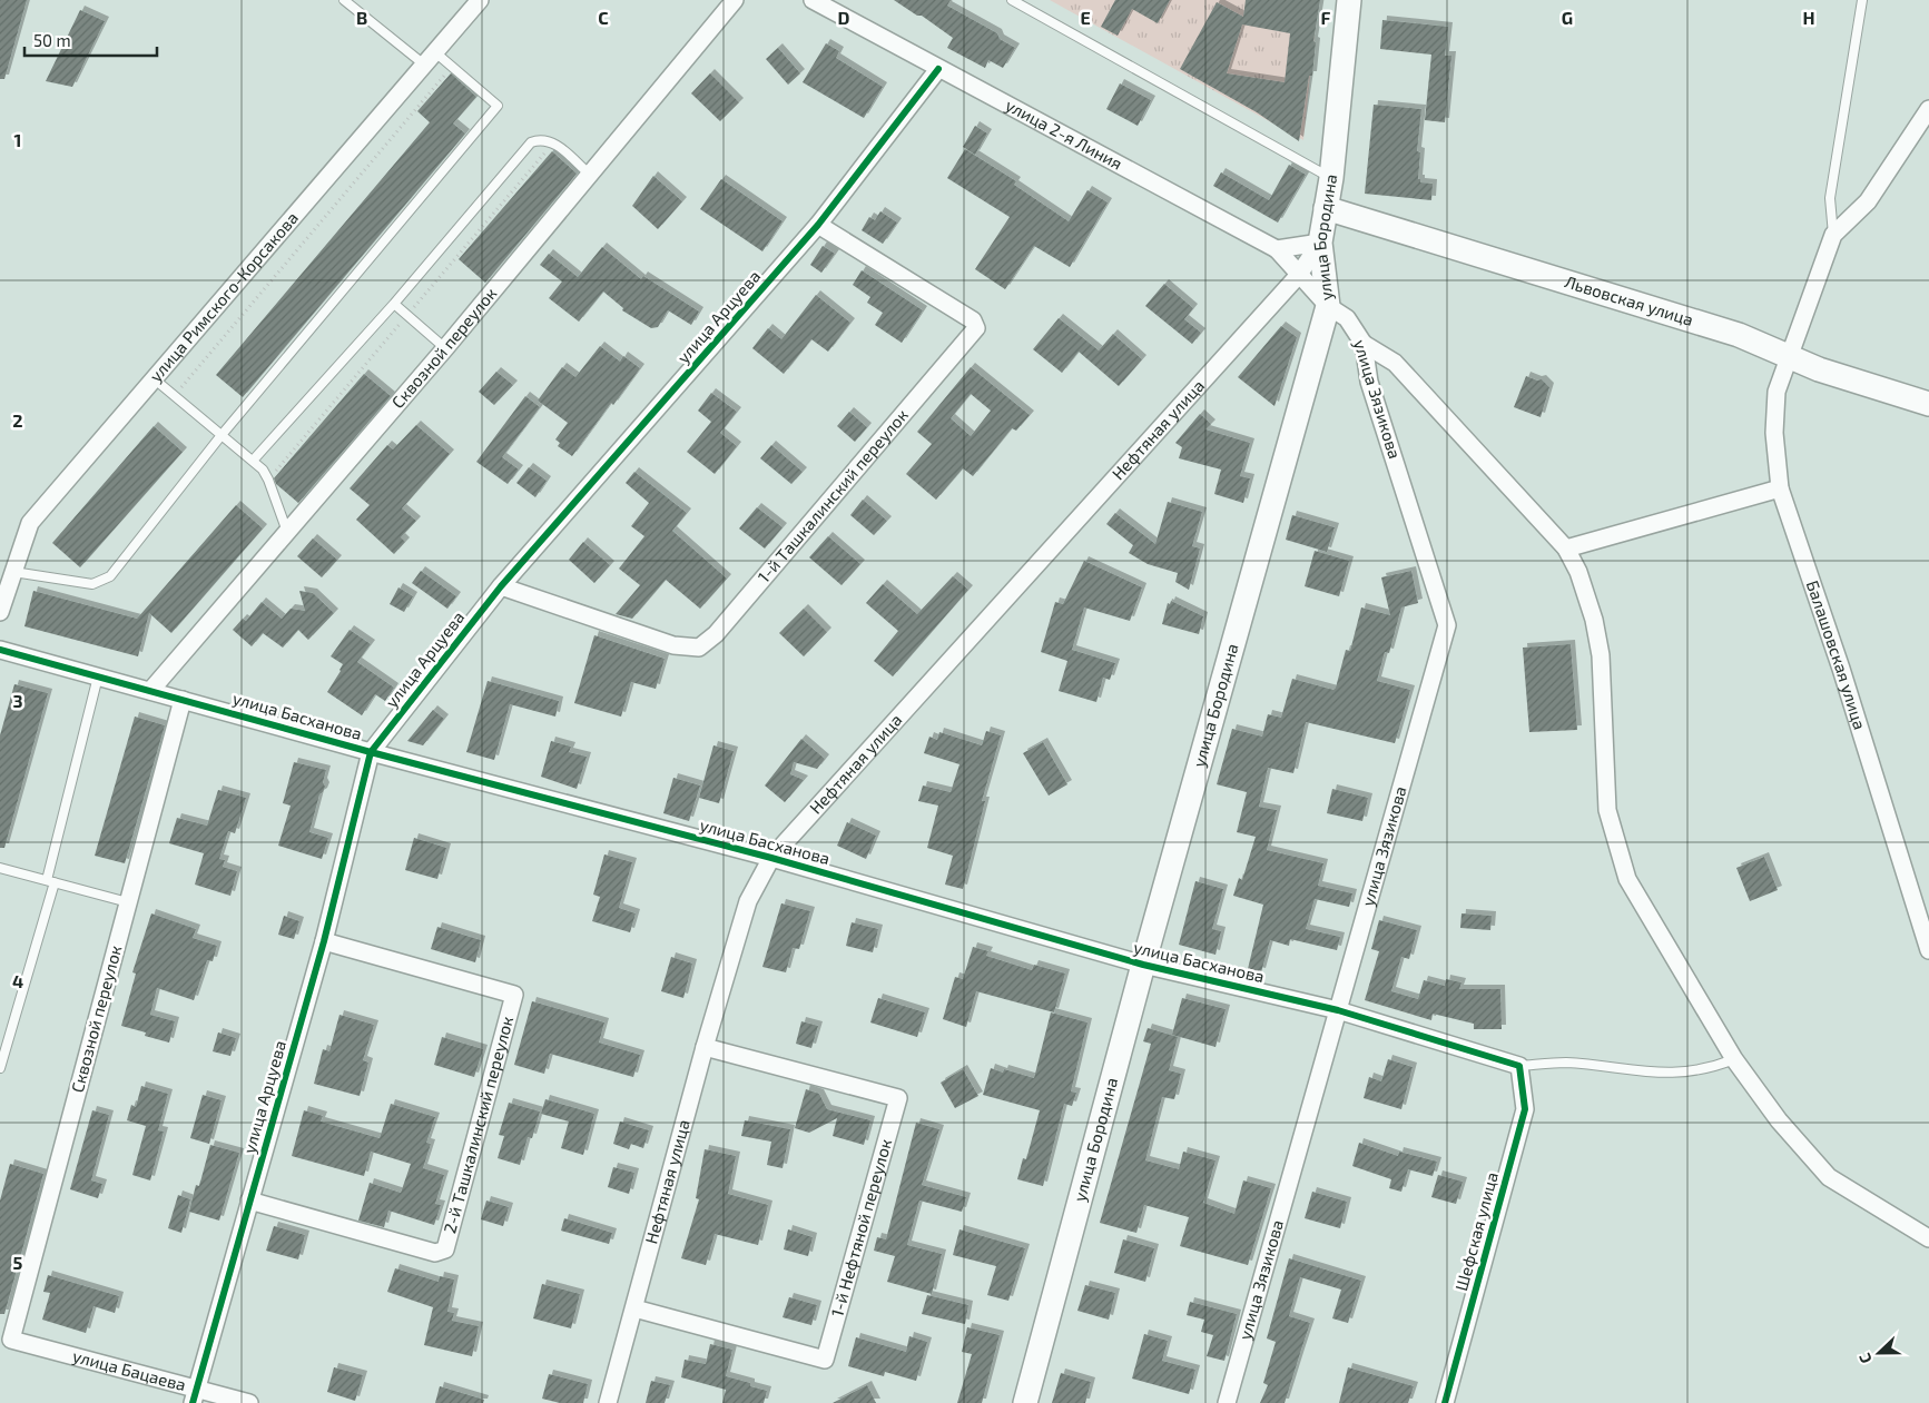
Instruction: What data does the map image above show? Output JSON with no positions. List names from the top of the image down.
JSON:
{
  "streets": {
    "street": [
      "улица 2-я Линия",
      "улица Бородина",
      "улица Римского-Корсакова",
      "Львовская улица",
      "улица Арцуева",
      "Сквозной переулок",
      "улица Зязикова",
      "Нефтяная улица",
      "1-й Ташкалинский переулок",
      "Балашовская улица",
      "улица Басханова",
      "2-й Ташкалинский переулок",
      "1-й Нефтяной переулок",
      "Шефская улица",
      "улица Бацаева"
    ]
  },
  "crossings": [
    ["улица 2-я Линия", "улица Арцуева"],
    ["улица 2-я Линия", "улица Зязикова"],
    ["улица Бородина", "Львовская улица"],
    ["улица Бородина", "улица Зязикова"],
    ["улица Бородина", "Нефтяная улица"],
    ["улица Бородина", "улица Басханова"],
    ["Львовская улица", "Балашовская улица"],
    ["улица Арцуева", "1-й Ташкалинский переулок"],
    ["улица Арцуева", "улица Басханова"],
    ["улица Арцуева", "2-й Ташкалинский переулок"],
    ["улица Арцуева", "улица Бацаева"],
    ["Сквозной переулок", "улица Басханова"],
    ["Сквозной переулок", "улица Бацаева"],
    ["улица Зязикова", "Нефтяная улица"],
    ["улица Зязикова", "улица Басханова"],
    ["Нефтяная улица", "улица Басханова"],
    ["Нефтяная улица", "1-й Нефтяной переулок"],
    ["улица Басханова", "Шефская улица"]
  ],
  "scale_bar": "50 m",
  "north": "left",
  "grid": {
    "columns": [
      "B",
      "C",
      "D",
      "E",
      "F",
      "G",
      "H"
    ],
    "rows": [
      "1",
      "2",
      "3",
      "4",
      "5"
    ]
  }
}
